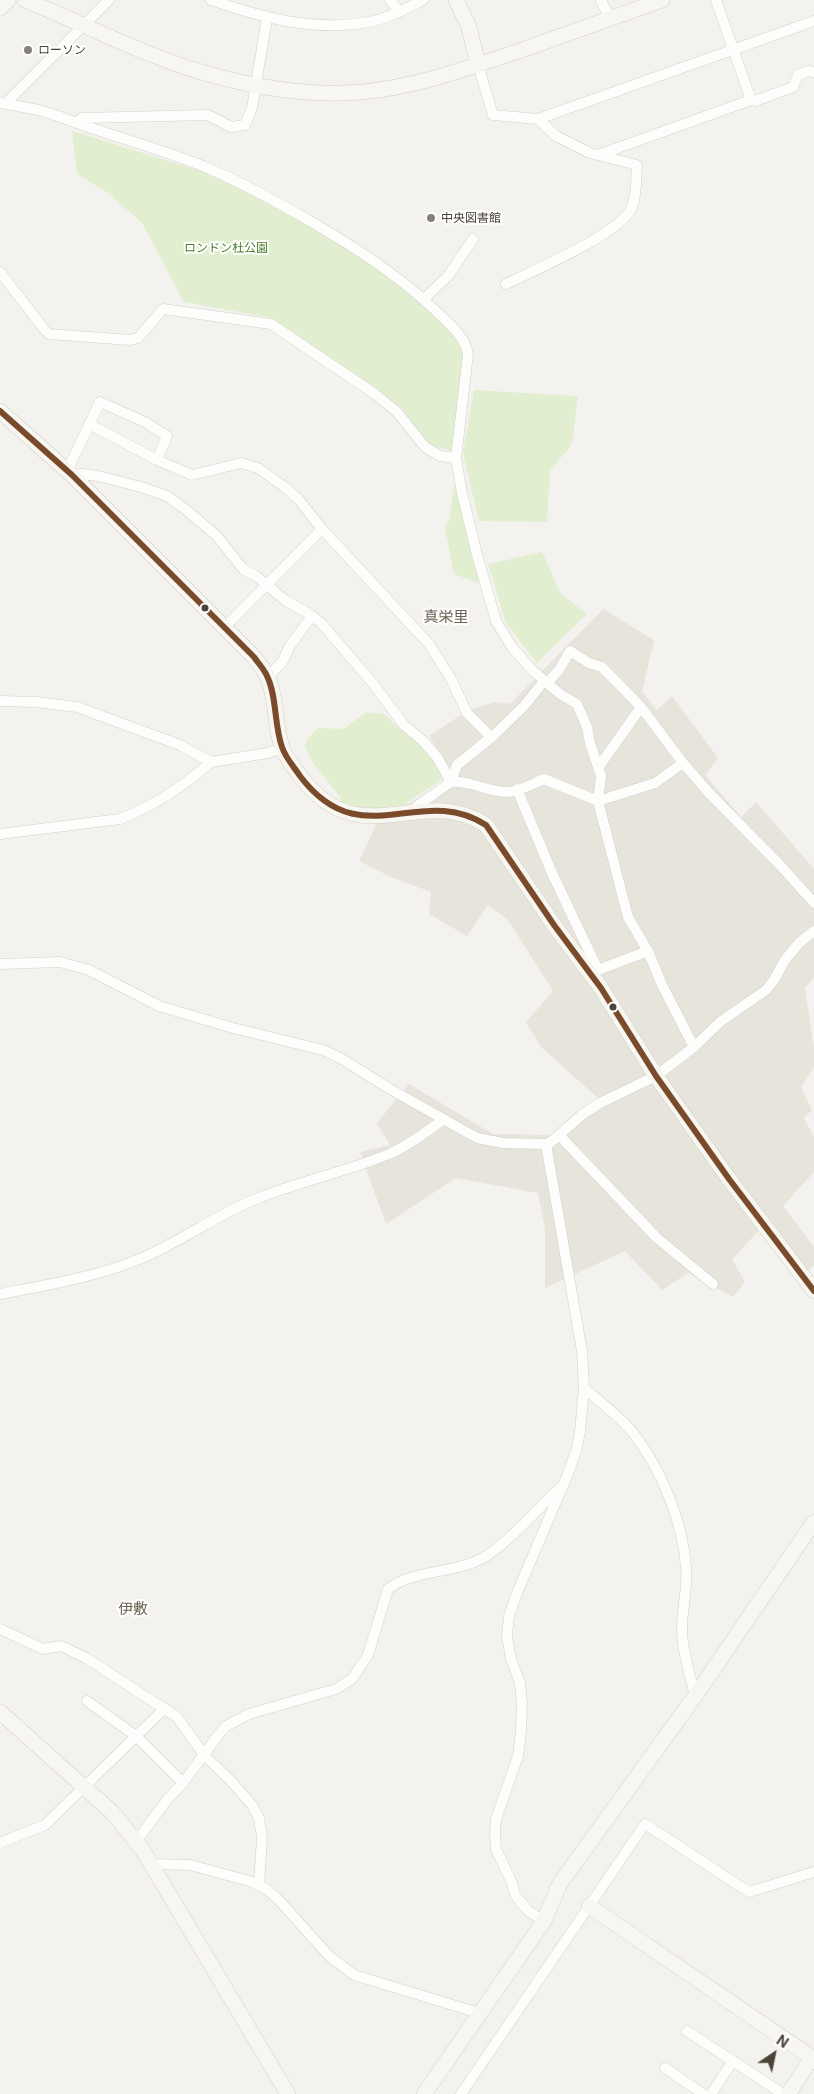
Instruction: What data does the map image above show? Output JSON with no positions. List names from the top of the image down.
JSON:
{
  "districts": ["真栄里", "伊敷"],
  "parks": ["ロンドン杜公園"],
  "places": ["ローソン", "中央図書館"],
  "north": "top right"
}
